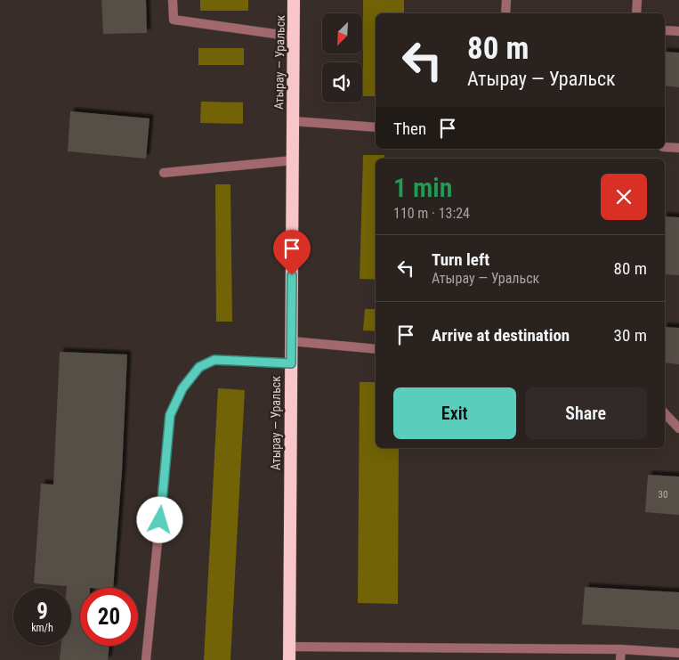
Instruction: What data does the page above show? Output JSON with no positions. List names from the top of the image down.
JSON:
{
  "streets": {
    "highway": ["Атырау — Уральск"]
  },
  "house_numbers": ["30"],
  "north": "bottom left",
  "page": {
    "turn": ["80 m", "Атырау — Уральск"],
    "then": "Then",
    "heading": ["1 min", "110 m · 13:24"],
    "list": [
      {
        "name": "Turn left",
        "note": "Атырау — Уральск",
        "value": "80 m"
      },
      {
        "name": "Arrive at destination",
        "value": "30 m"
      }
    ],
    "buttons": ["Exit", "Share"],
    "speed": "9 km/h",
    "limit": "20"
  }
}
